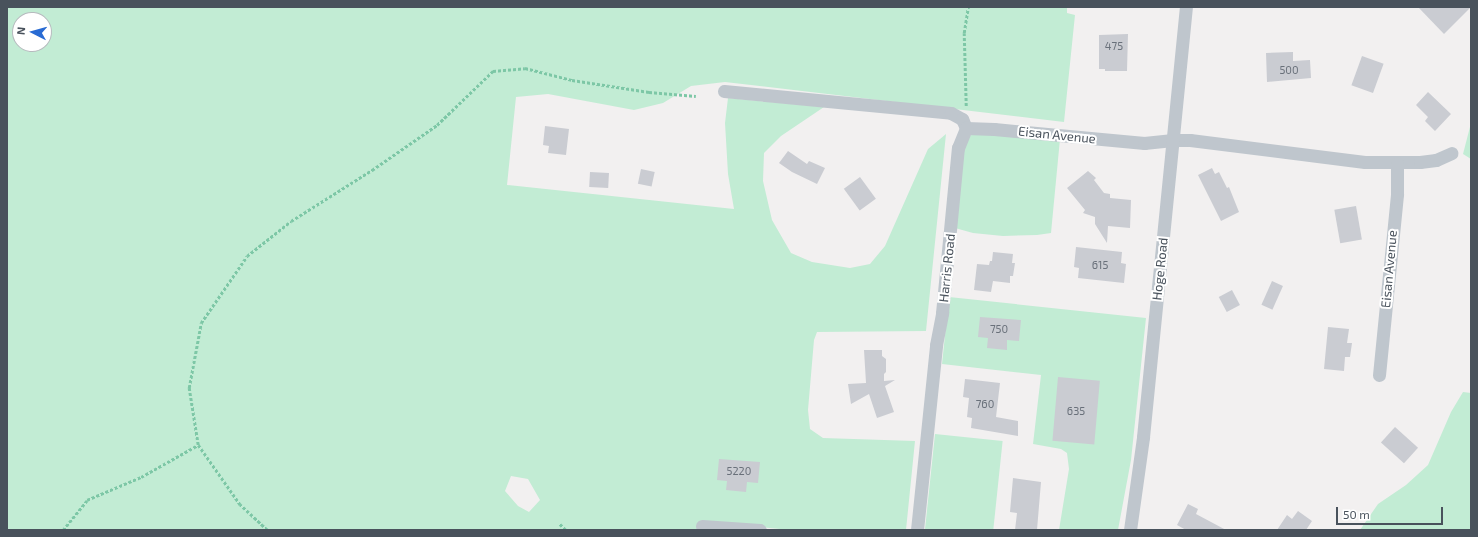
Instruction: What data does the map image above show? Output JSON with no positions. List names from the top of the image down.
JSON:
{
  "streets": {
    "street": ["Eisan Avenue", "Harris Road", "Hoge Road"]
  },
  "crossings": [
    ["Eisan Avenue", "Harris Road"],
    ["Eisan Avenue", "Hoge Road"]
  ],
  "house_numbers": [
    "475",
    "500",
    "615",
    "750",
    "760",
    "635",
    "5220"
  ],
  "scale_bar": "50 m",
  "north": "left"
}
